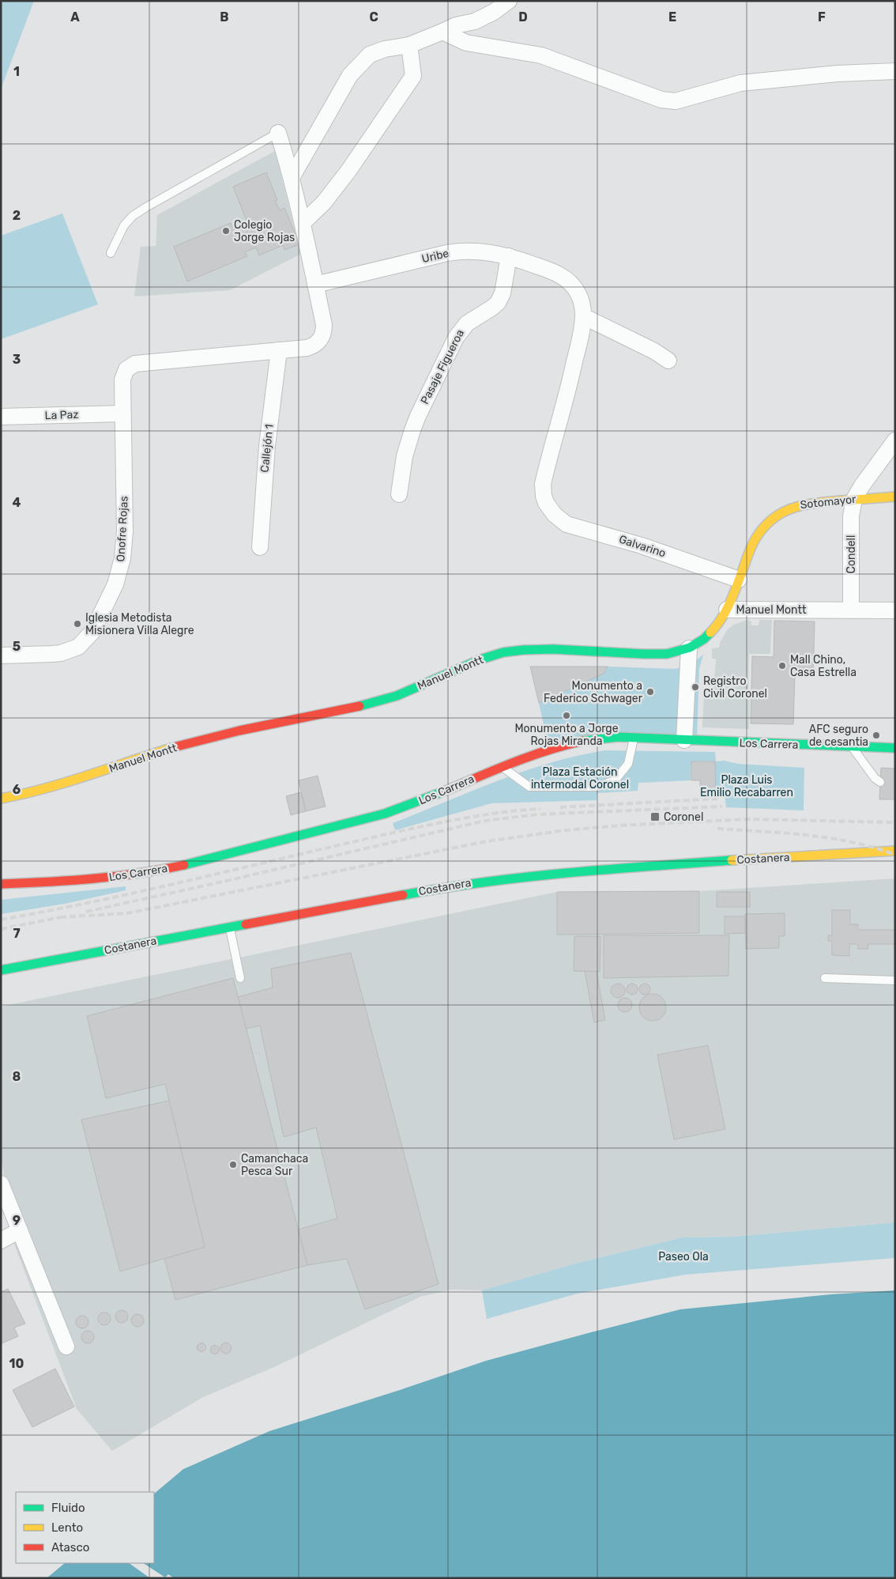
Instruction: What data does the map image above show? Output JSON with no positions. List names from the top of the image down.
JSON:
{
  "streets": {
    "main road": [
      "Sotomayor",
      "Manuel Montt",
      "Los Carrera",
      "Costanera"
    ],
    "street": [
      "Uribe",
      "Pasaje Figueroa",
      "La Paz",
      "Callejón 1",
      "Onofre Rojas",
      "Galvarino",
      "Condell"
    ]
  },
  "crossings": [
    ["Uribe", "Pasaje Figueroa"],
    ["Uribe", "Galvarino"],
    ["La Paz", "Onofre Rojas"],
    ["Callejón 1", "Onofre Rojas"],
    ["Sotomayor", "Galvarino"],
    ["Sotomayor", "Condell"],
    ["Sotomayor", "Manuel Montt"],
    ["Condell", "Manuel Montt"]
  ],
  "parks": ["Plaza Estación intermodal Coronel", "Plaza Luis Emilio Recabarren", "Paseo Ola"],
  "places": {
    "other": [
      "Colegio Jorge Rojas",
      "Iglesia Metodista Misionera Villa Alegre",
      "Mall Chino, Casa Estrella",
      "Registro Civil Coronel",
      "Monumento a Federico Schwager",
      "Monumento a Jorge Rojas Miranda",
      "AFC seguro de cesantia",
      "Camanchaca Pesca Sur"
    ],
    "transit": ["Coronel"]
  },
  "legend": ["Fluido", "Lento", "Atasco"],
  "grid": {
    "columns": [
      "A",
      "B",
      "C",
      "D",
      "E",
      "F"
    ],
    "rows": [
      "1",
      "2",
      "3",
      "4",
      "5",
      "6",
      "7",
      "8",
      "9",
      "10"
    ]
  }
}
